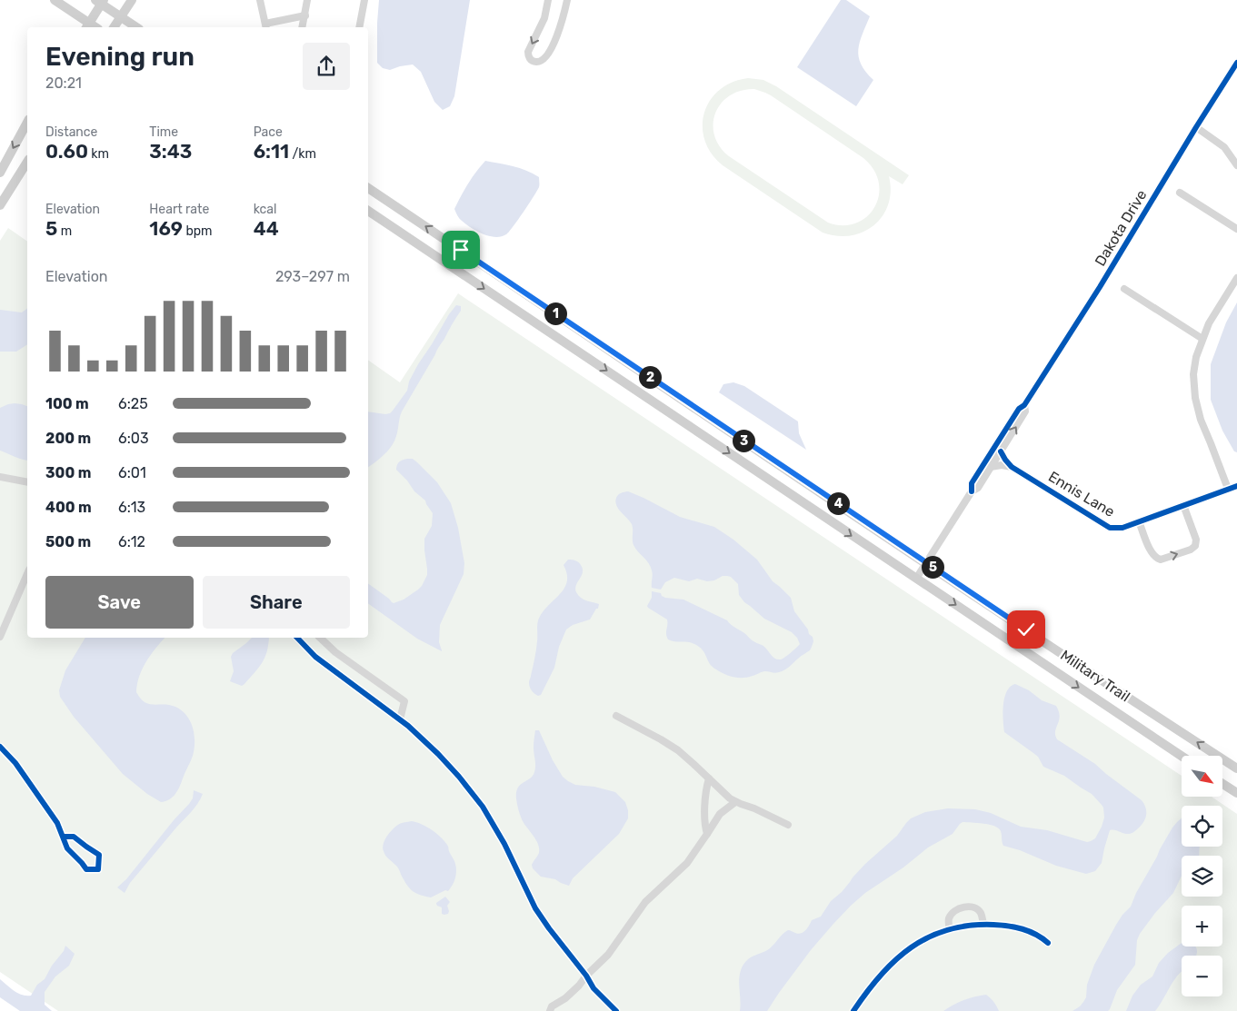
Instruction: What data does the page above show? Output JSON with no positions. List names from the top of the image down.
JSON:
{
  "streets": {
    "main road": ["Military Trail"],
    "street": ["Dakota Drive", "Ennis Lane"]
  },
  "crossings": [
    ["Dakota Drive", "Ennis Lane"],
    ["Dakota Drive", "Military Trail"]
  ],
  "north": "bottom right",
  "page": {
    "heading": ["Evening run", "20:21"],
    "stats": [
      ["Distance", "0.60 km"],
      ["Time", "3:43"],
      ["Pace", "6:11 /km"],
      ["Elevation", "5 m"],
      ["Heart rate", "169 bpm"],
      ["kcal", "44"]
    ],
    "chart": ["Elevation", "293–297 m"],
    "pins": [
      "1",
      "2",
      "3",
      "4",
      "5"
    ],
    "list": [
      {
        "name": "100 m",
        "note": "6:25"
      },
      {
        "name": "200 m",
        "note": "6:03"
      },
      {
        "name": "300 m",
        "note": "6:01"
      },
      {
        "name": "400 m",
        "note": "6:13"
      },
      {
        "name": "500 m",
        "note": "6:12"
      }
    ],
    "buttons": ["Save", "Share"],
    "map_buttons": ["+", "−"]
  }
}
